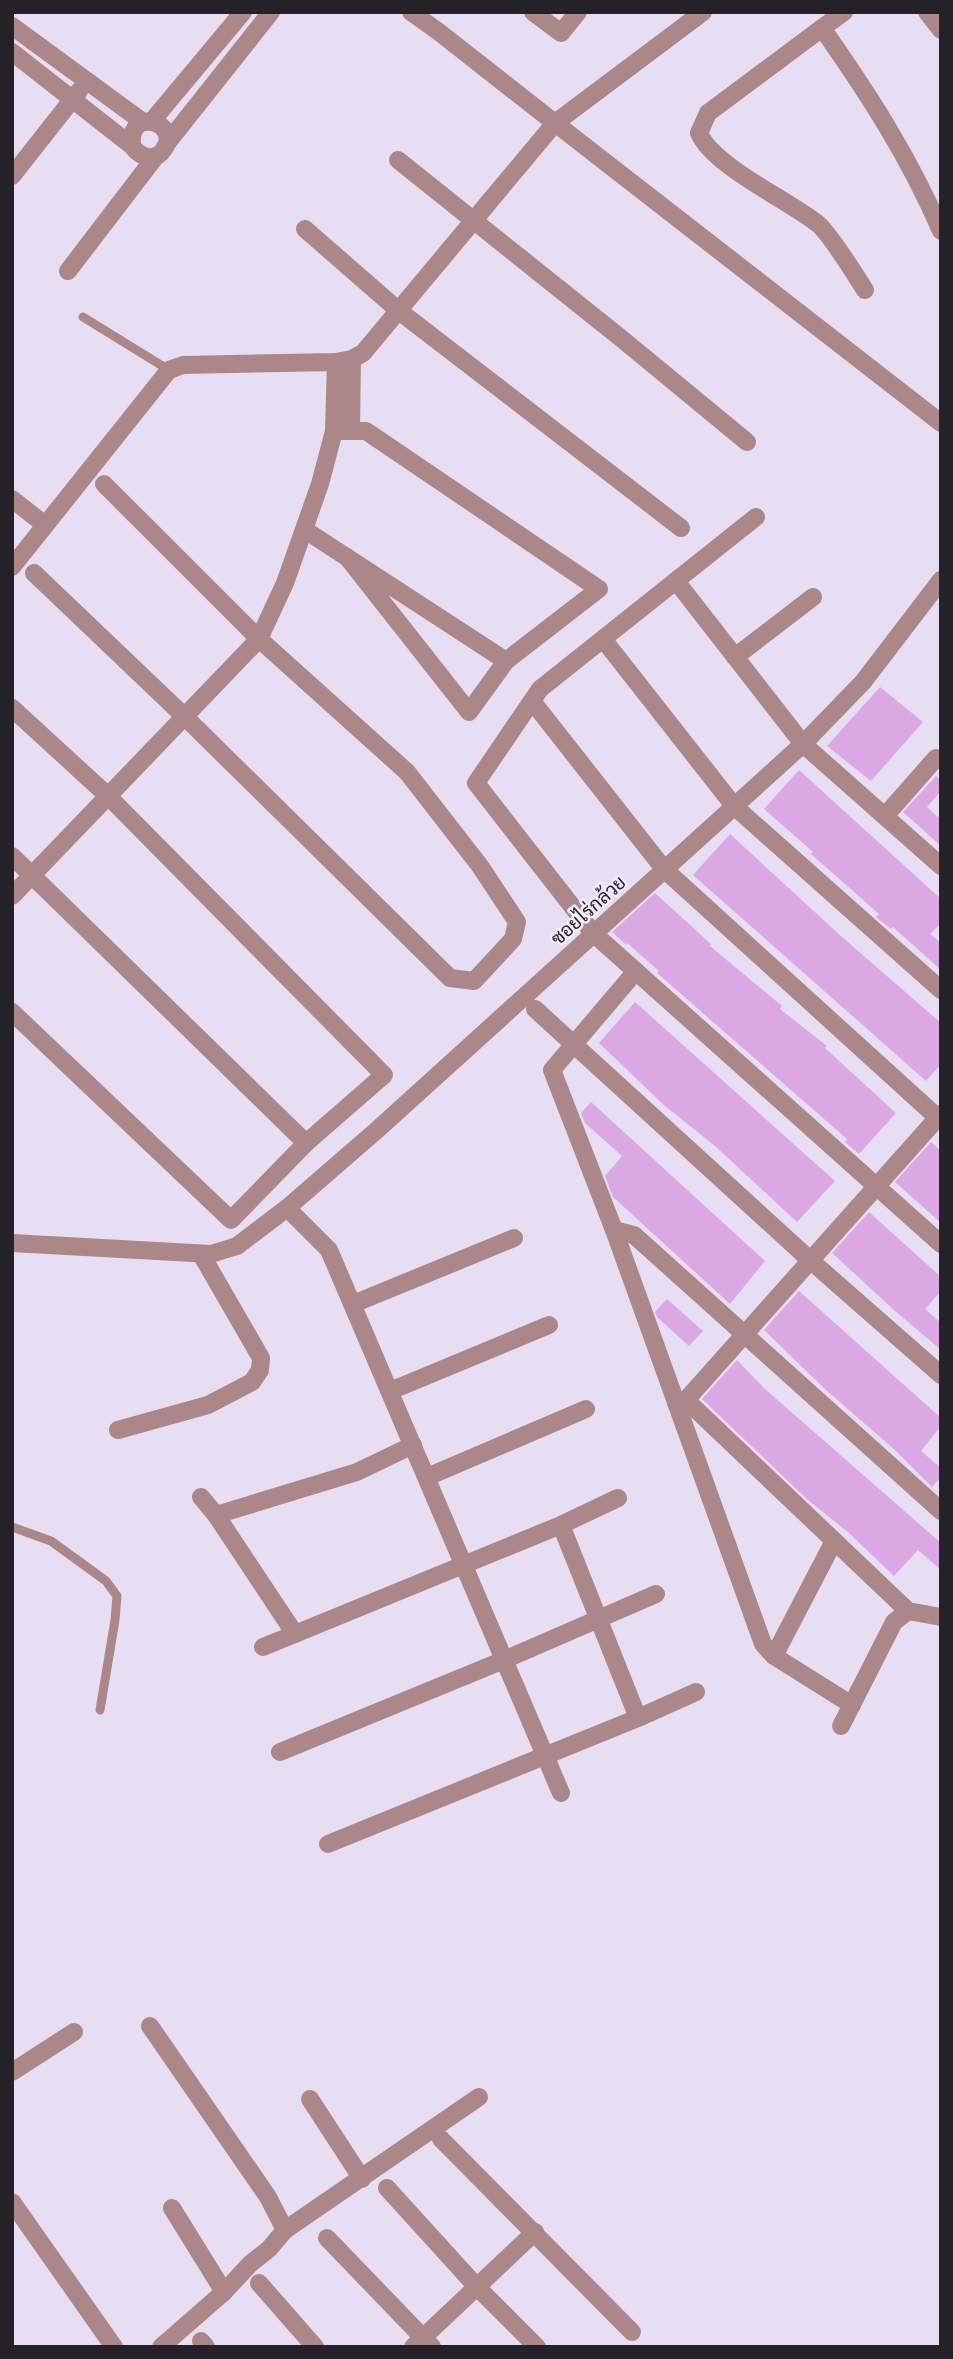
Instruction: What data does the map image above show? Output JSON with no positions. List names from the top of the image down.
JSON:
{
  "streets": {
    "street": ["ซอยไร่กล้วย"]
  }
}
